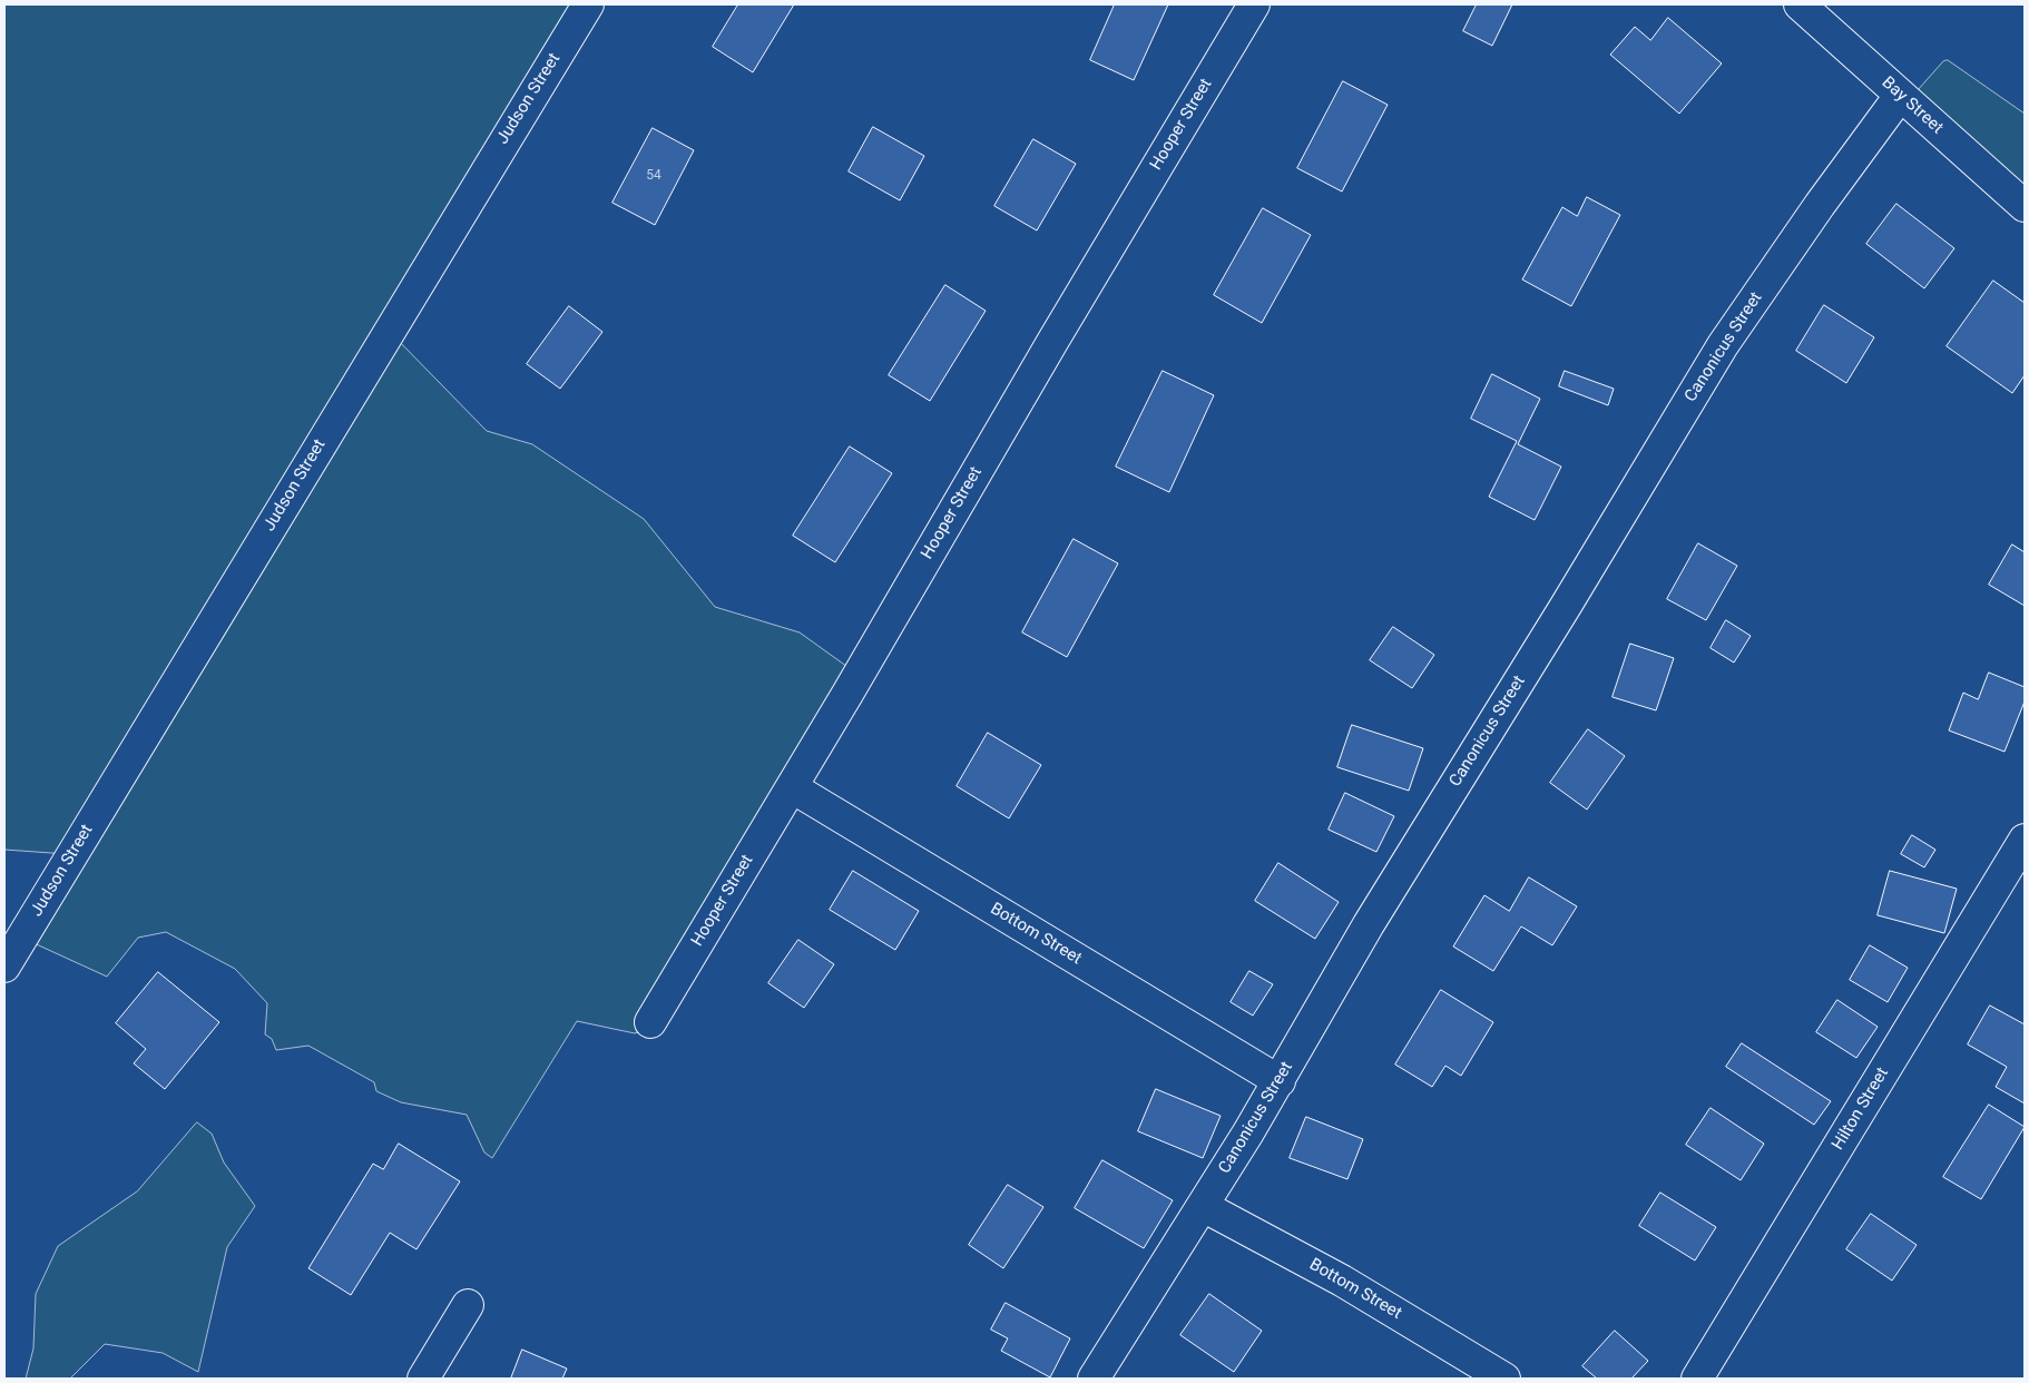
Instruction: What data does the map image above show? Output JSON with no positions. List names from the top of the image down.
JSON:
{
  "streets": {
    "street": [
      "Judson Street",
      "Bay Street",
      "Hooper Street",
      "Canonicus Street",
      "Bottom Street",
      "Hilton Street"
    ]
  },
  "crossings": [
    ["Bay Street", "Canonicus Street"],
    ["Hooper Street", "Bottom Street"],
    ["Canonicus Street", "Bottom Street"]
  ],
  "house_numbers": ["54"]
}
